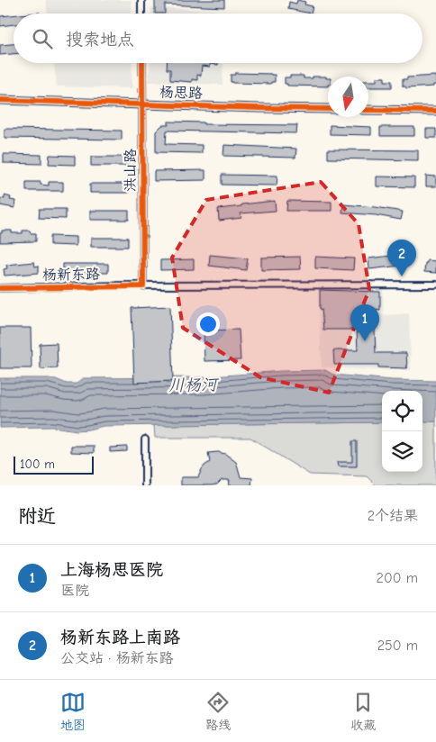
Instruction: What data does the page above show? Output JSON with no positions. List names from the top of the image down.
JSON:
{
  "streets": {
    "street": ["杨思路", "洪山路", "杨新东路"]
  },
  "crossings": [
    ["杨思路", "洪山路"],
    ["洪山路", "杨新东路"]
  ],
  "water": ["川杨河"],
  "scale_bar": "100 m",
  "north": "bottom",
  "page": {
    "search": "搜索地点",
    "pins": ["2", "1"],
    "scale": "100 m",
    "heading": ["附近", "2个结果"],
    "list": [
      {
        "mark": "1",
        "name": "上海杨思医院",
        "note": "医院",
        "value": "200 m"
      },
      {
        "mark": "2",
        "name": "杨新东路上南路",
        "note": "公交站 · 杨新东路",
        "value": "250 m"
      }
    ],
    "nav": ["地图", "路线", "收藏"]
  }
}
